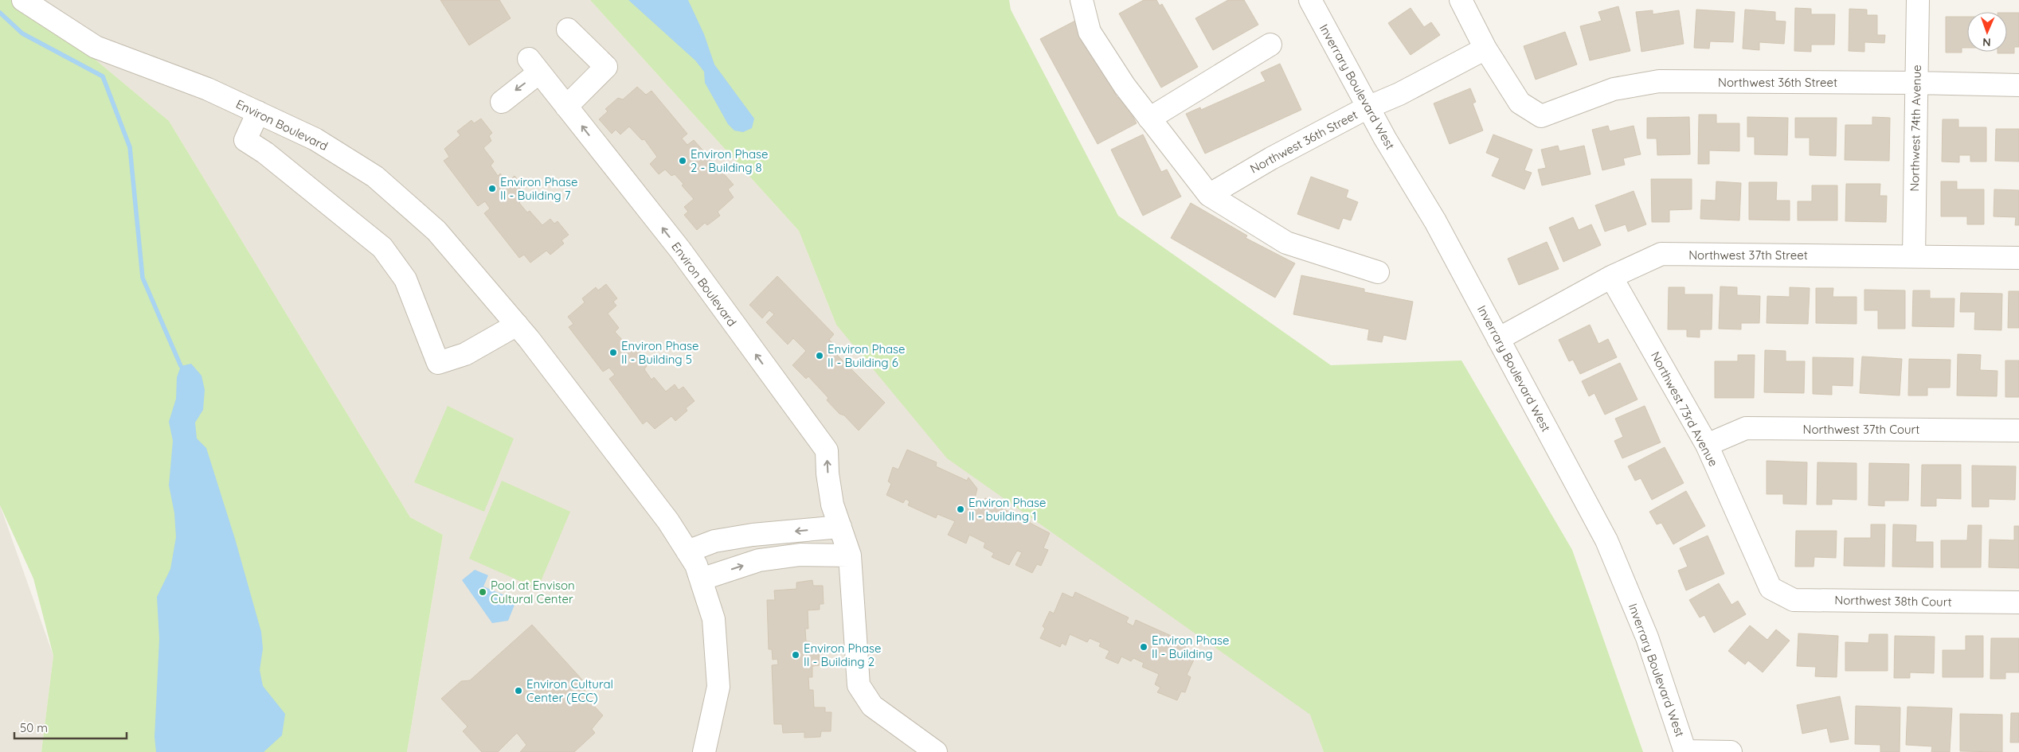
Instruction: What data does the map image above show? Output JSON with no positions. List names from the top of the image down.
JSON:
{
  "streets": {
    "street": [
      "Northwest 36th Street",
      "Inverrary Boulevard West",
      "Environ Boulevard",
      "Northwest 74th Avenue",
      "Northwest 37th Street",
      "Northwest 73rd Avenue",
      "Northwest 37th Court",
      "Northwest 38th Court"
    ]
  },
  "crossings": [
    ["Northwest 36th Street", "Inverrary Boulevard West"],
    ["Northwest 36th Street", "Northwest 74th Avenue"],
    ["Inverrary Boulevard West", "Northwest 37th Street"],
    ["Northwest 74th Avenue", "Northwest 37th Street"],
    ["Northwest 37th Street", "Northwest 73rd Avenue"],
    ["Northwest 73rd Avenue", "Northwest 37th Court"],
    ["Northwest 73rd Avenue", "Northwest 38th Court"]
  ],
  "places": [
    "Environ Phase 2 - Building 8",
    "Environ Phase II - Building 7",
    "Environ Phase II - Building 5",
    "Environ Phase II - Building 6",
    "Environ Phase II - building 1",
    "Pool at Envison Cultural Center",
    "Environ Phase II - Building",
    "Environ Phase II - Building 2",
    "Environ Cultural Center (ECC)"
  ],
  "scale_bar": "50 m",
  "north": "bottom"
}
